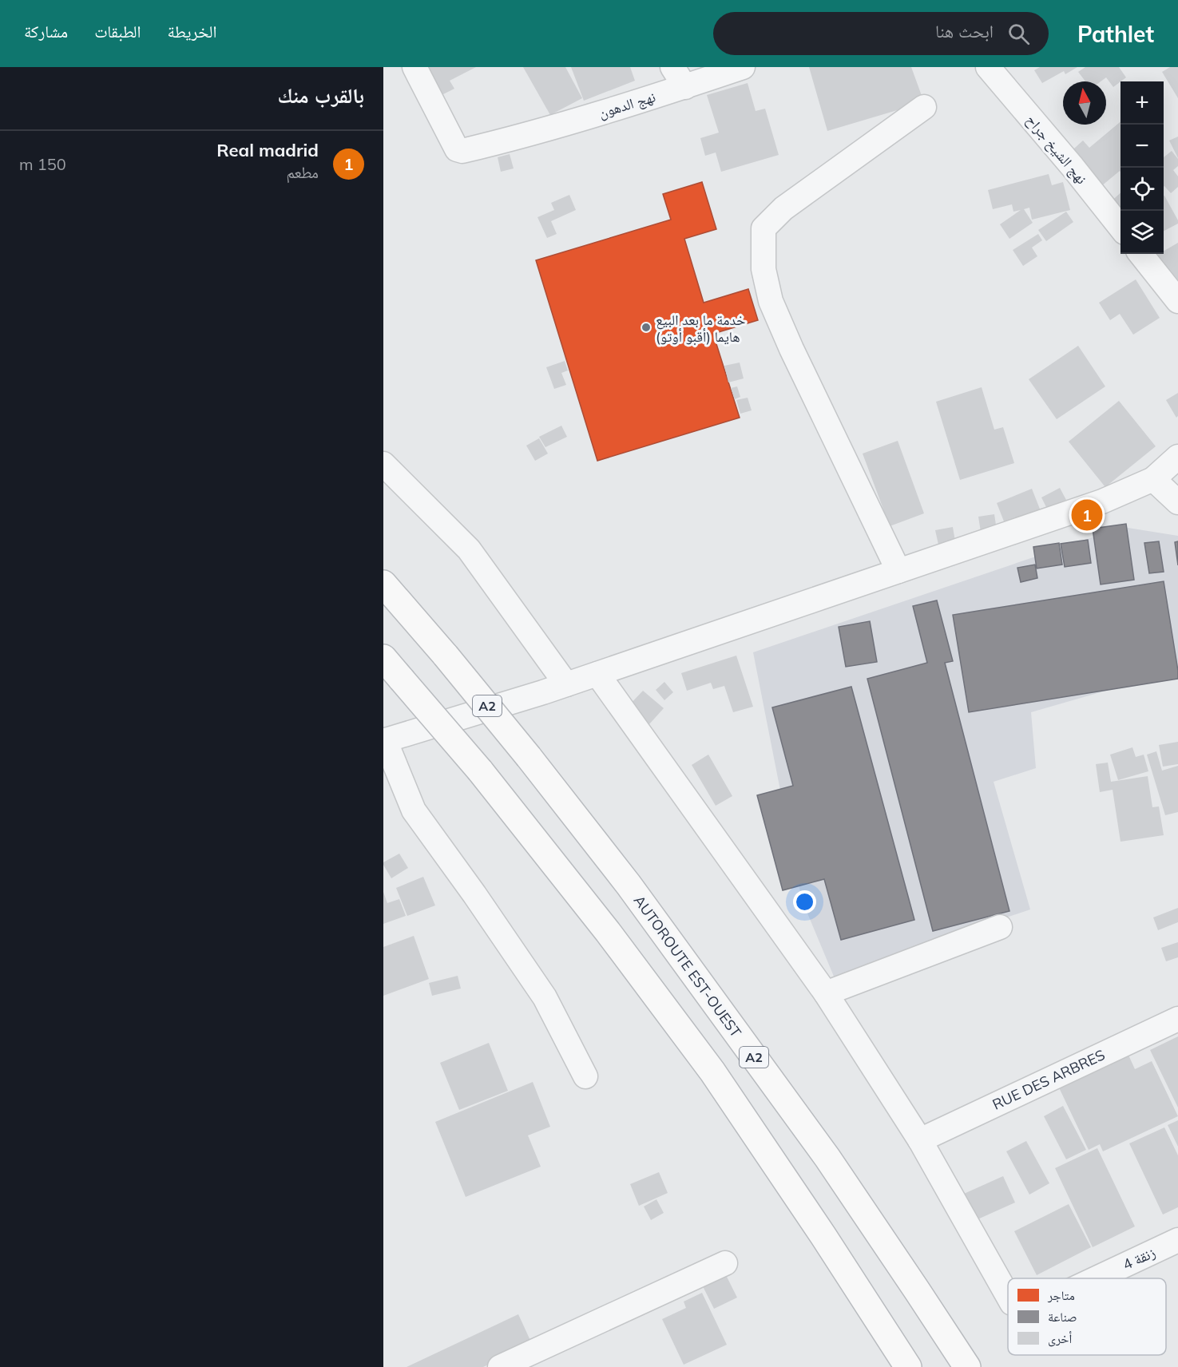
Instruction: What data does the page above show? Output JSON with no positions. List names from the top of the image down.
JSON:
{
  "streets": {
    "highway": ["A2", "AUTOROUTE EST-OUEST"],
    "street": [
      "نهج الدهون",
      "نهج الشيخ جراح",
      "RUE DES ARBRES",
      "زنقة 4"
    ]
  },
  "crossings": [
    ["RUE DES ARBRES", "زنقة 4"]
  ],
  "places": ["خدمة ما بعد البيع هايما (أقبو أوتو)"],
  "legend": ["متاجر", "صناعة", "أخرى"],
  "north": "top",
  "page": {
    "header": "Pathlet",
    "search": "ابحث هنا",
    "nav": ["الخريطة", "الطبقات", "مشاركة"],
    "heading": "بالقرب منك",
    "map_buttons": ["+", "−"],
    "list": [
      {
        "mark": "1",
        "name": "Real madrid",
        "note": "مطعم",
        "value": "150 m"
      }
    ],
    "pins": "1"
  }
}
